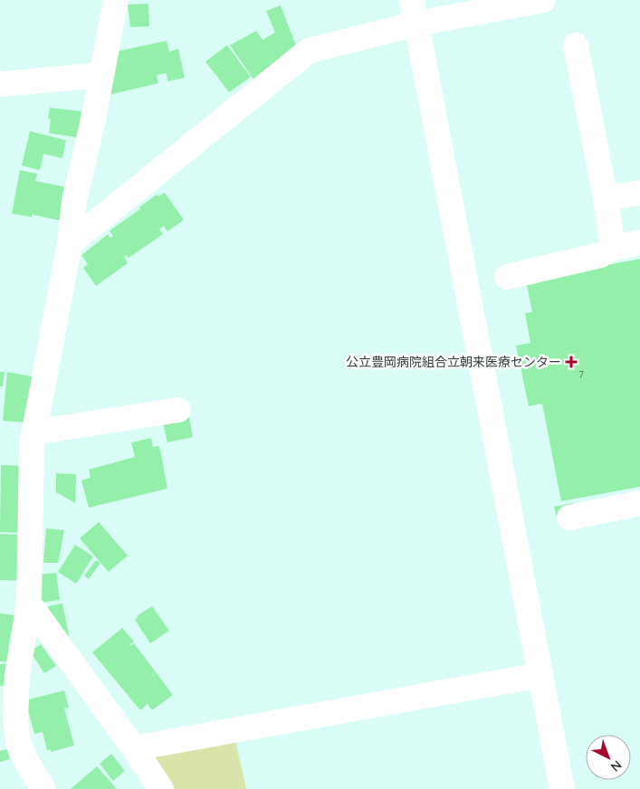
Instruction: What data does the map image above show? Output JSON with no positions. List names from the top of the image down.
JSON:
{
  "places": {
    "health": ["公立豊岡病院組合立朝来医療センター"]
  },
  "house_numbers": ["7"],
  "north": "bottom right"
}
